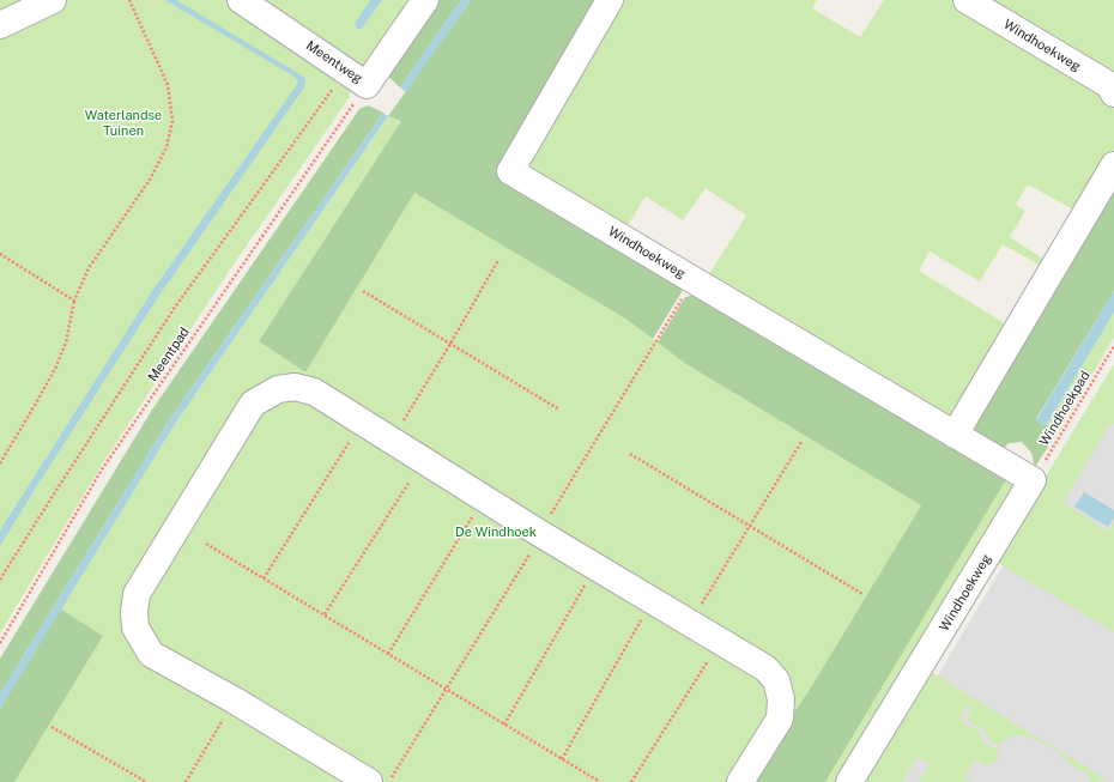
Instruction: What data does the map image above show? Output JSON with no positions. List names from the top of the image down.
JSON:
{
  "streets": {
    "street": ["Windhoekweg", "Meentweg"],
    "path": ["Meentpad", "Windhoekpad"]
  },
  "crossings": [
    ["Windhoekweg", "Windhoekpad"],
    ["Meentweg", "Meentpad"]
  ],
  "parks": ["Waterlandse Tuinen", "De Windhoek"]
}
